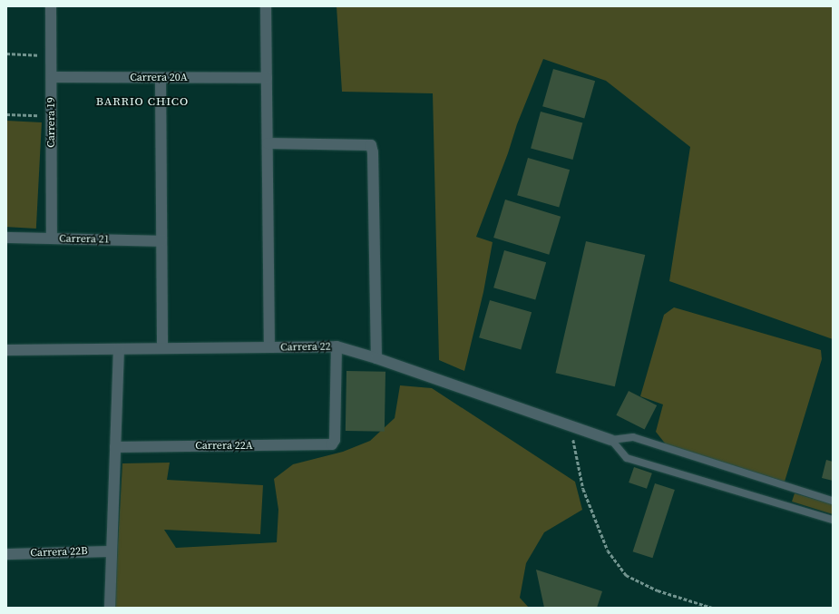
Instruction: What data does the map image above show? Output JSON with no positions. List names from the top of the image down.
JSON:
{
  "streets": {
    "street": [
      "Carrera 20A",
      "Carrera 19",
      "Carrera 21",
      "Carrera 22",
      "Carrera 22A",
      "Carrera 22B"
    ]
  },
  "crossings": [
    ["Carrera 20A", "Carrera 19"],
    ["Carrera 19", "Carrera 21"],
    ["Carrera 22", "Carrera 22A"]
  ],
  "districts": ["BARRIO CHICO"]
}
